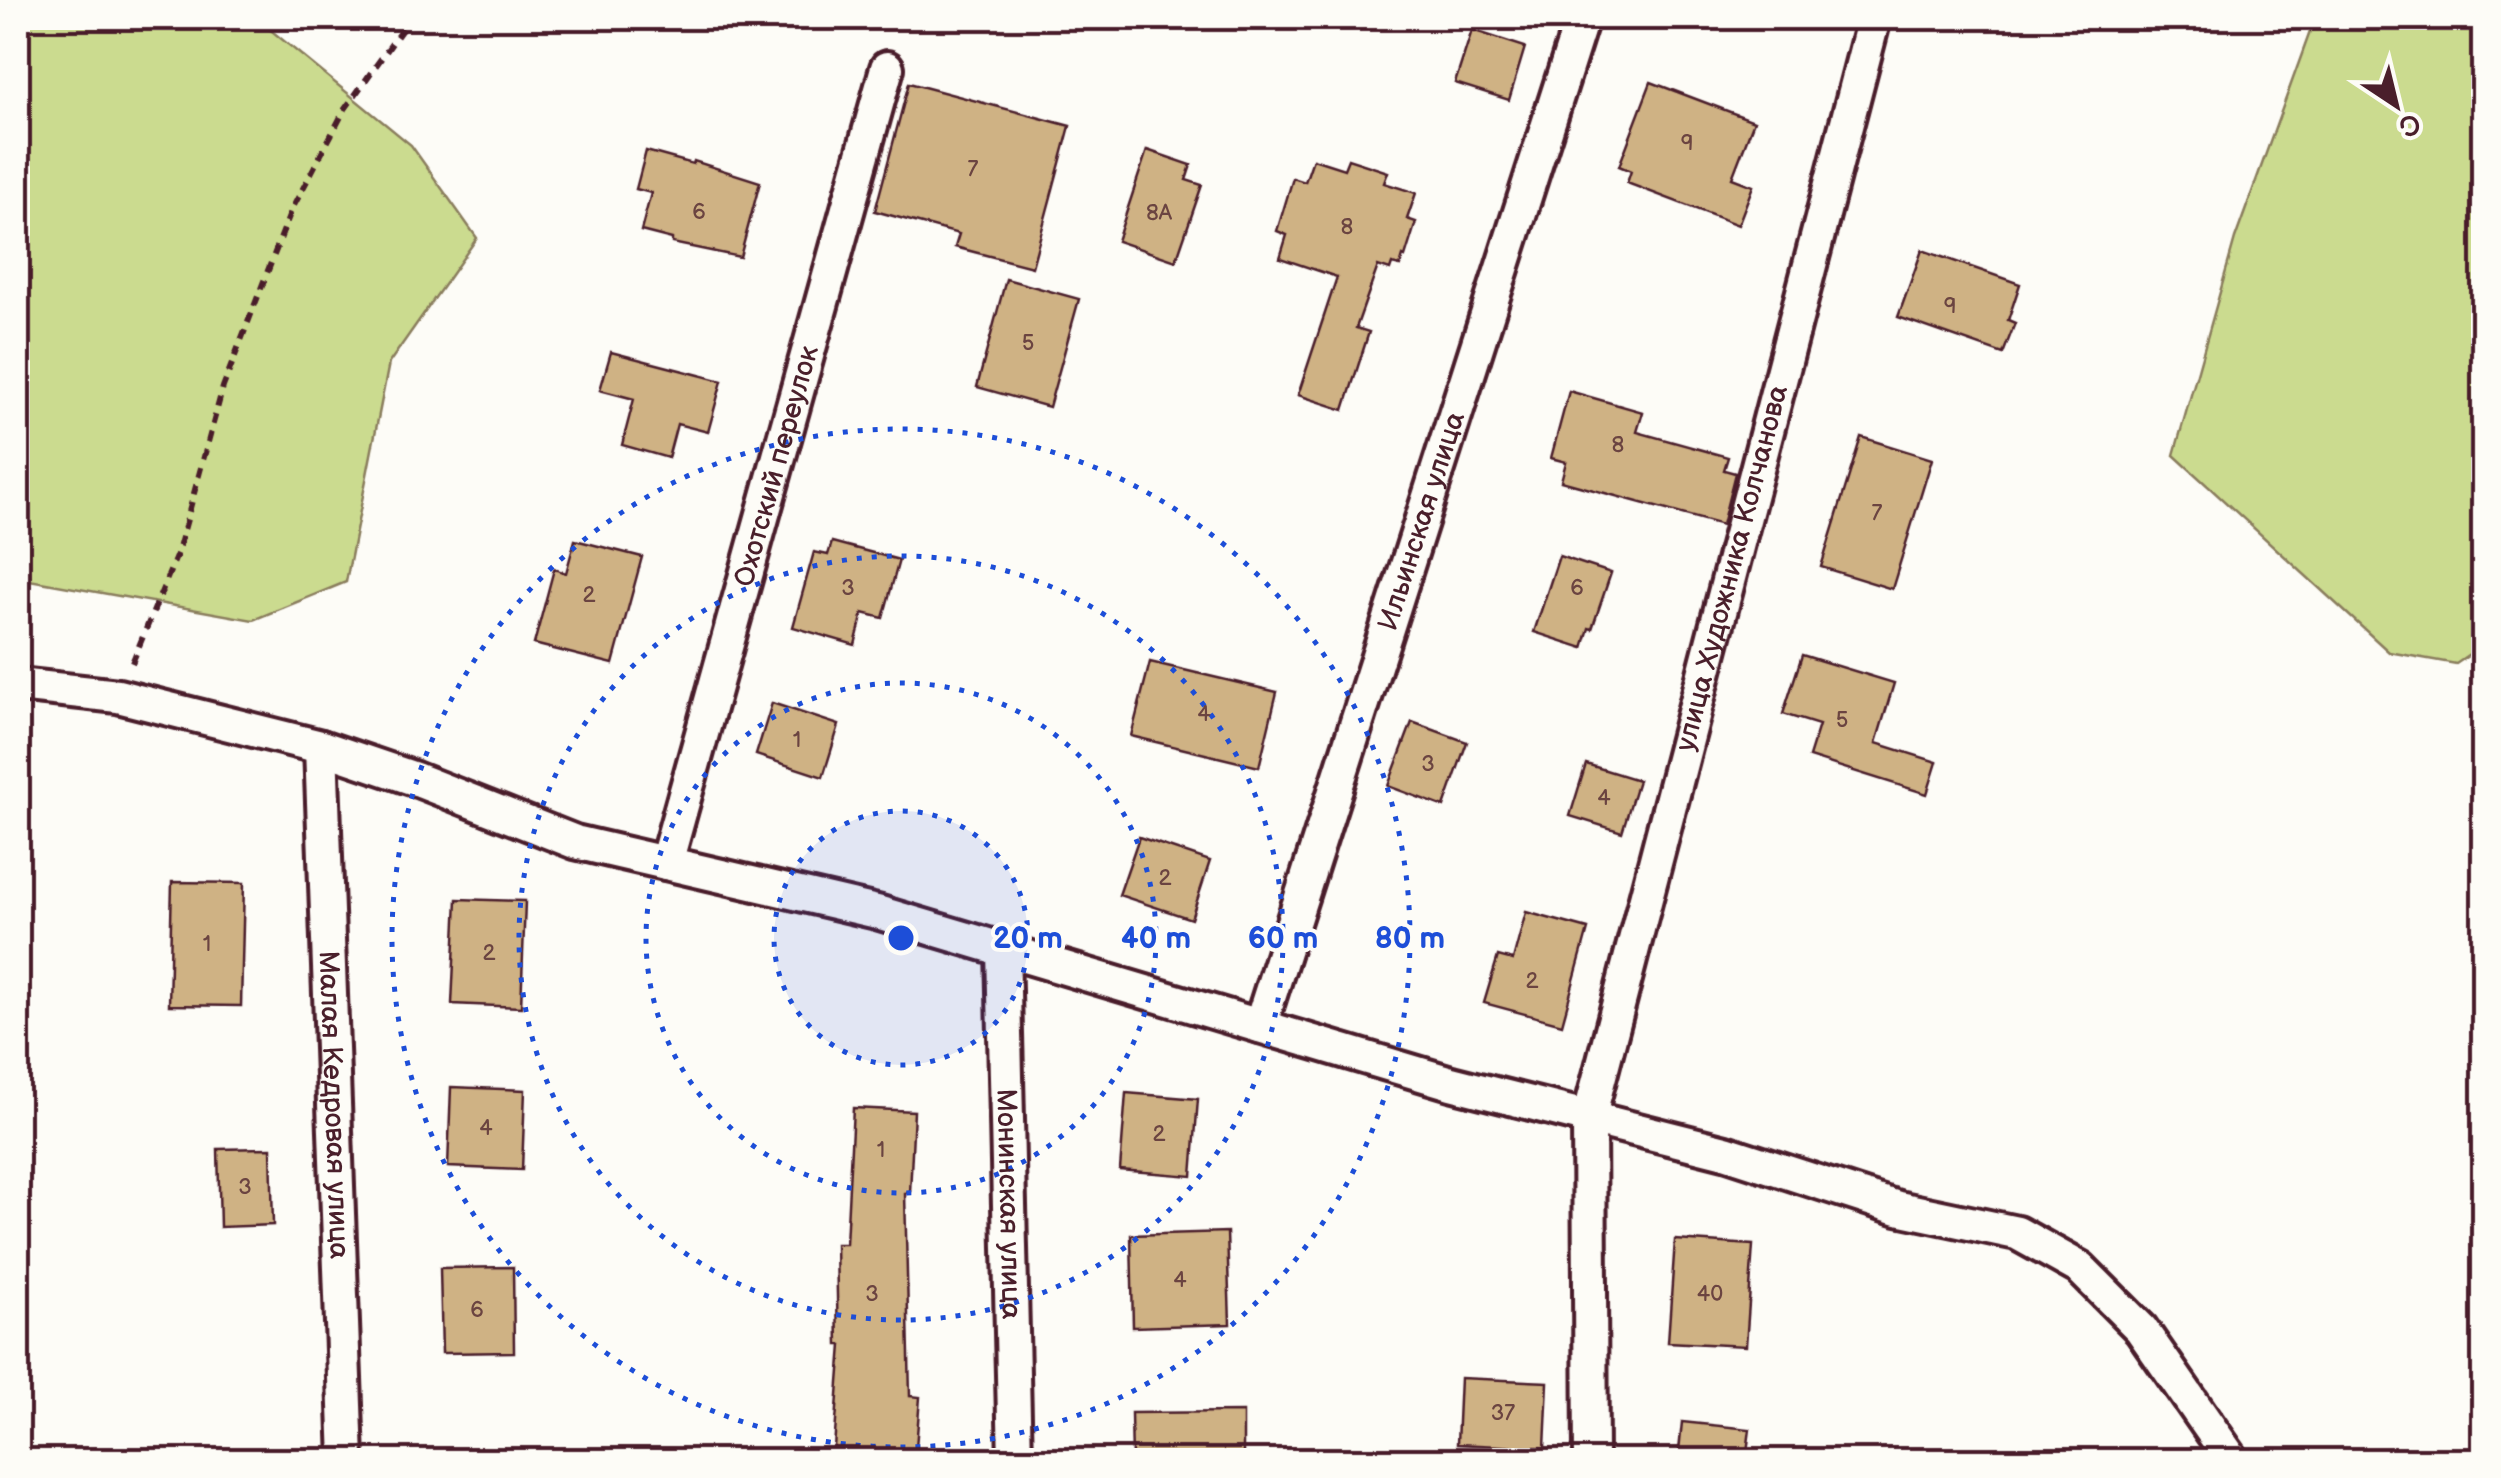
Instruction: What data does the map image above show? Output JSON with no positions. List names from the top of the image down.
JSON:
{
  "streets": {
    "street": [
      "Охотский переулок",
      "Ильинская улица",
      "улица Художника Колчанова",
      "Малая Кедровая улица",
      "Монинская улица"
    ]
  },
  "house_numbers": [
    "9",
    "7",
    "6",
    "8А",
    "8",
    "9",
    "5",
    "8",
    "7",
    "3",
    "6",
    "2",
    "4",
    "5",
    "1",
    "3",
    "4",
    "2",
    "1",
    "2",
    "2",
    "4",
    "2",
    "1",
    "3",
    "4",
    "3",
    "40",
    "6",
    "37"
  ],
  "north": "bottom right",
  "rings": [
    "20 m",
    "40 m",
    "60 m",
    "80 m"
  ]
}
